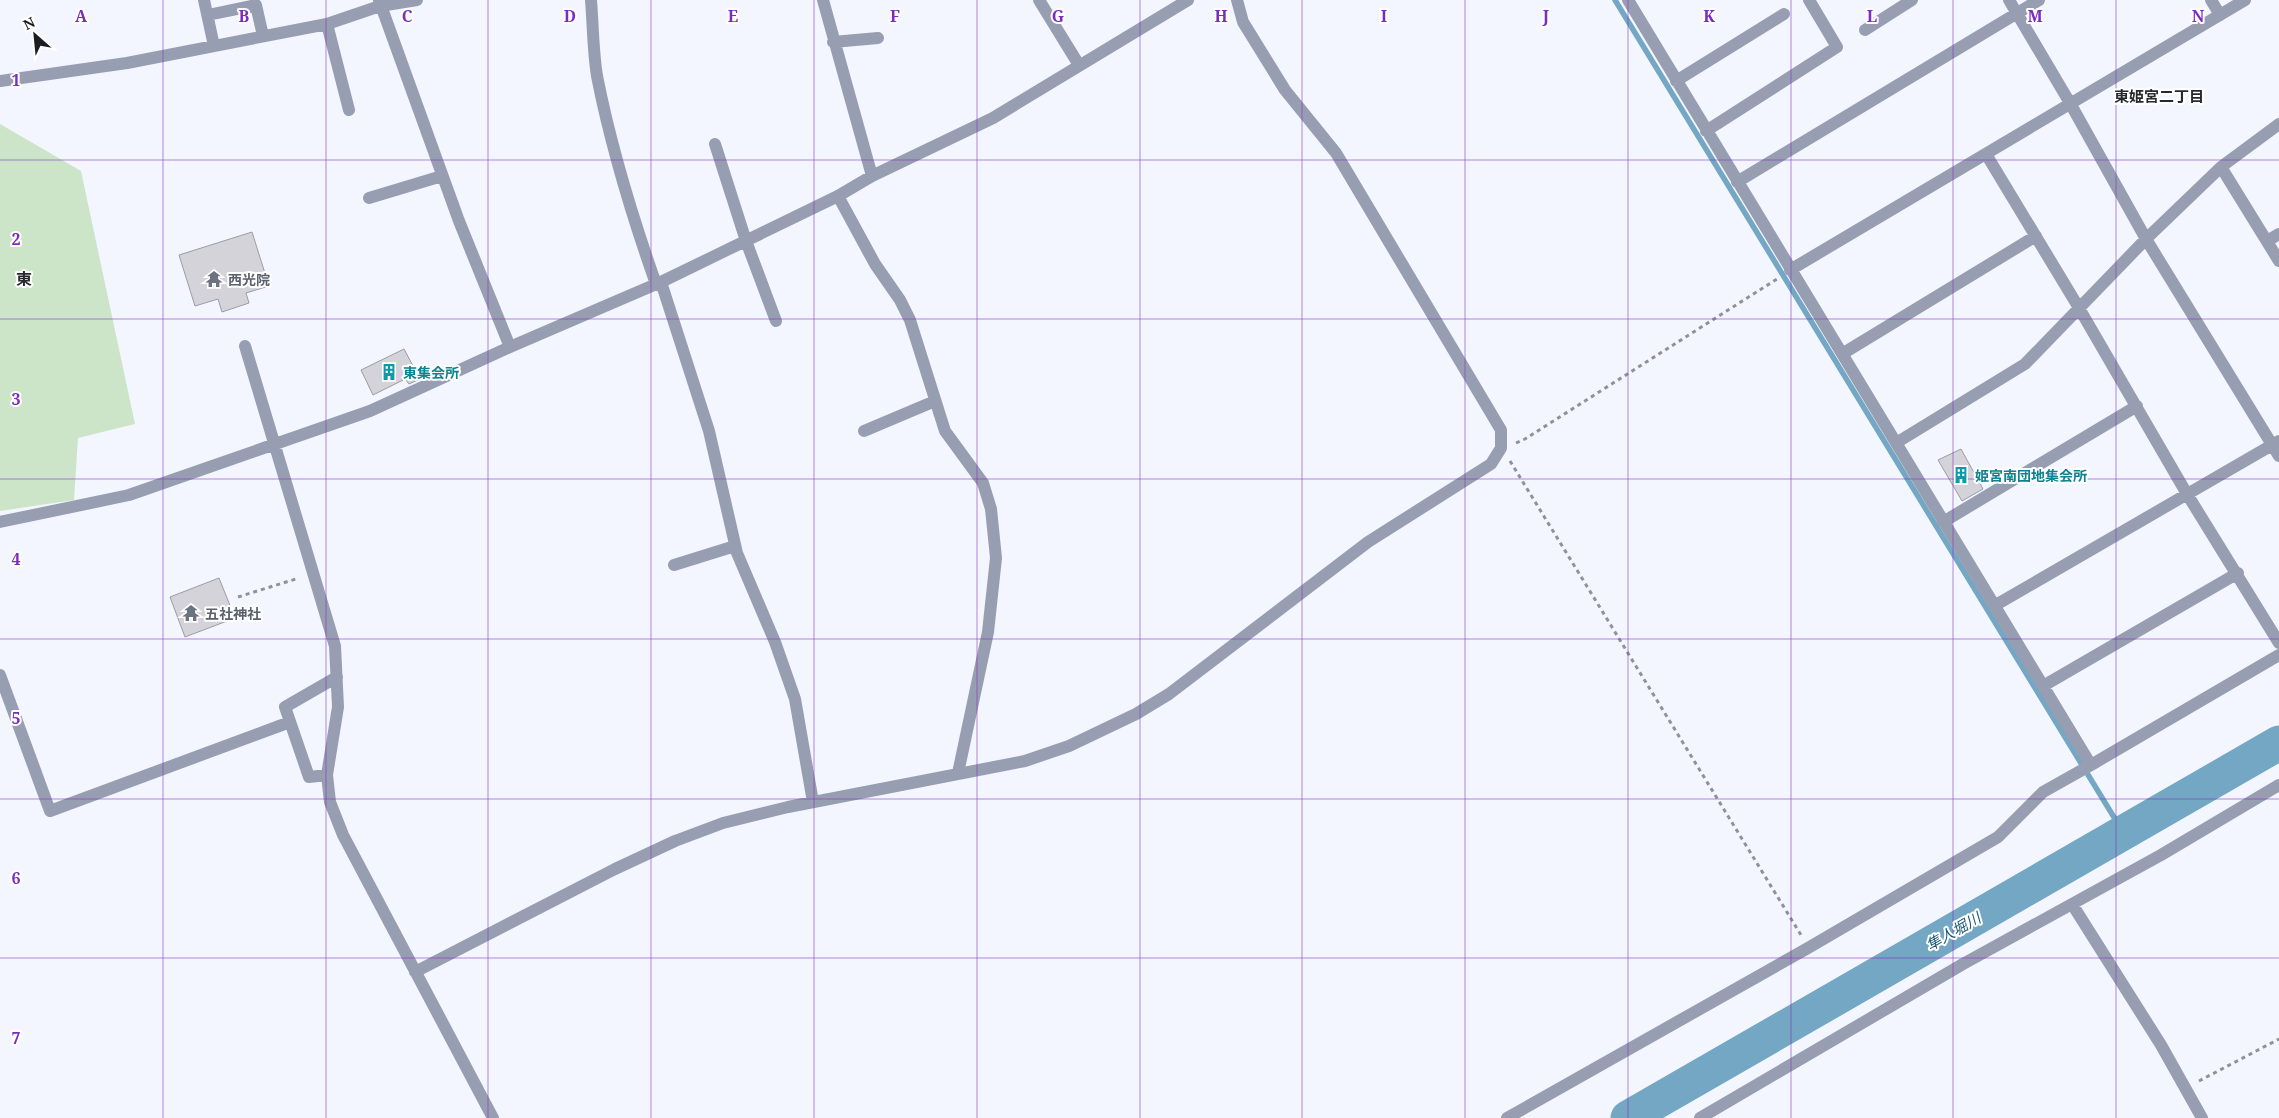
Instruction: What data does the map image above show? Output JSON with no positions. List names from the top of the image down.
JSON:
{
  "districts": ["東姫宮二丁目", "東"],
  "water": ["隼人堀川"],
  "places": {
    "temple": ["西光院", "五社神社"],
    "building": ["東集会所", "姫宮南団地集会所"]
  },
  "north": "top left",
  "grid": {
    "columns": [
      "A",
      "B",
      "C",
      "D",
      "E",
      "F",
      "G",
      "H",
      "I",
      "J",
      "K",
      "L",
      "M",
      "N"
    ],
    "rows": [
      "1",
      "2",
      "3",
      "4",
      "5",
      "6",
      "7"
    ]
  }
}
